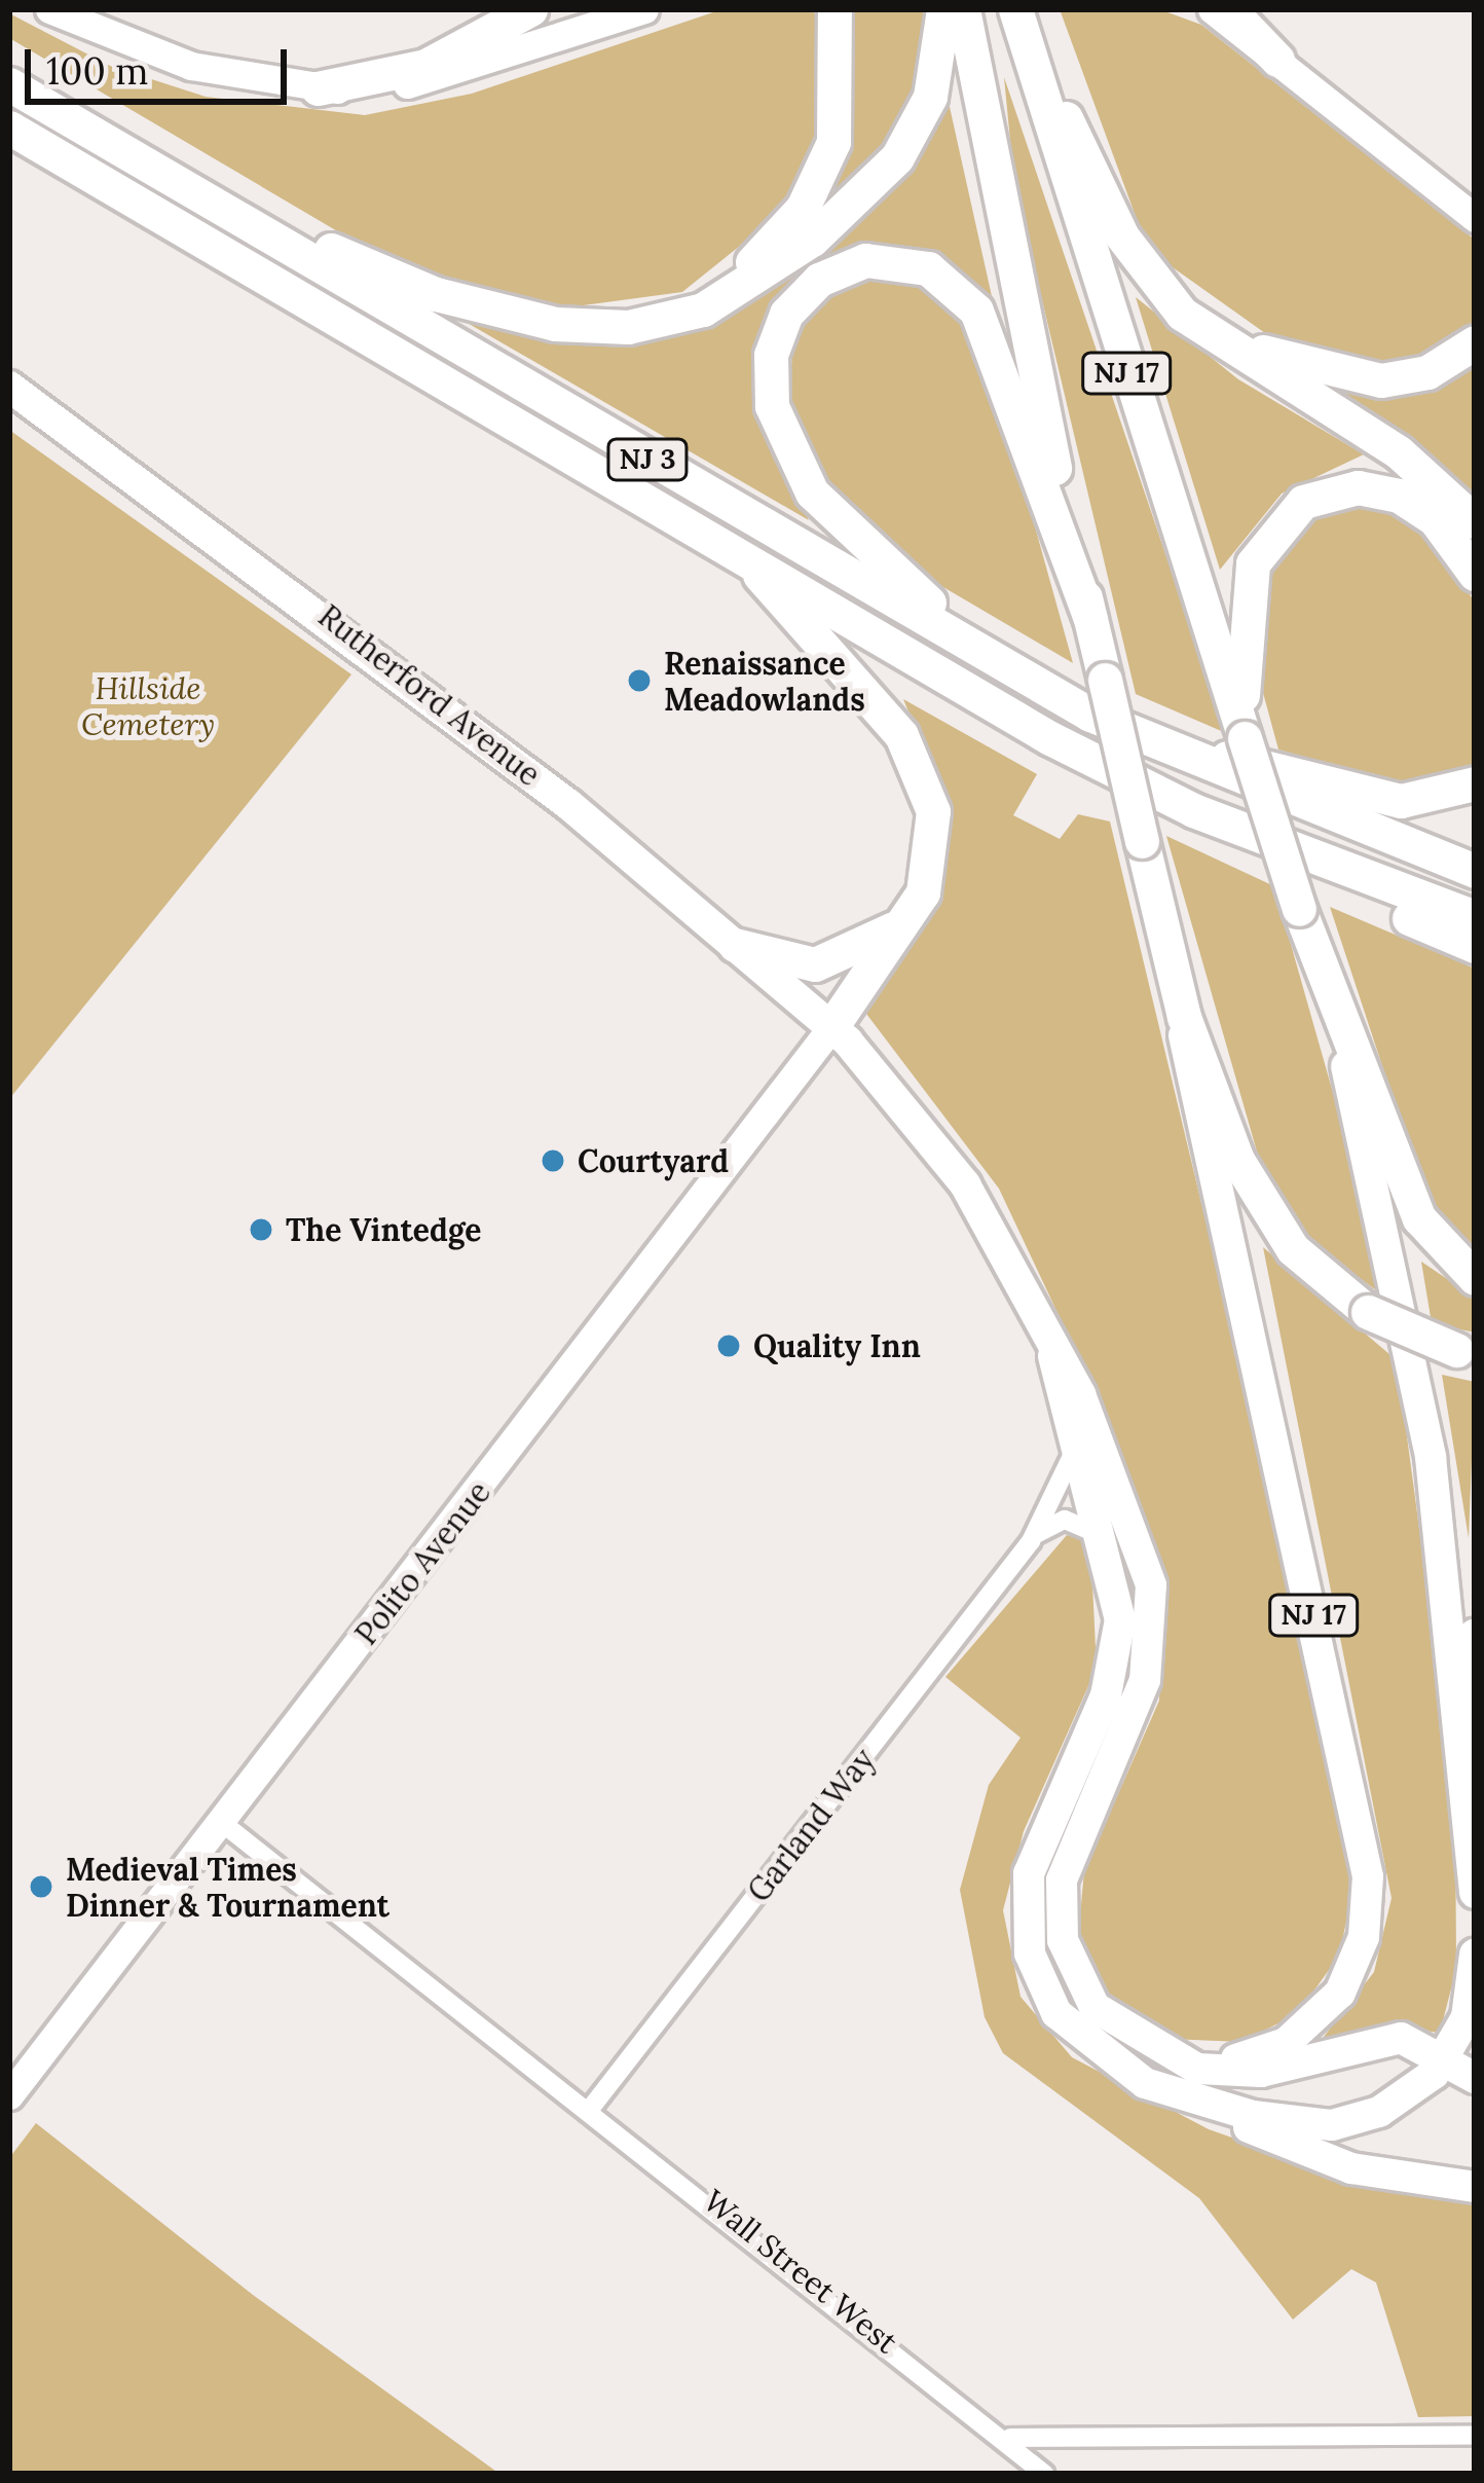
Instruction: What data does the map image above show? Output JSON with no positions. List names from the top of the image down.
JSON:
{
  "streets": {
    "highway": ["NJ 17", "NJ 3"],
    "main road": ["Rutherford Avenue"],
    "street": ["Polito Avenue", "Garland Way", "Wall Street West"]
  },
  "crossings": [
    ["NJ 17", "Rutherford Avenue"],
    ["NJ 17", "Polito Avenue"],
    ["NJ 17", "Garland Way"],
    ["Rutherford Avenue", "Polito Avenue"],
    ["Polito Avenue", "Wall Street West"],
    ["Garland Way", "Wall Street West"]
  ],
  "parks": ["Hillside Cemetery"],
  "places": [
    "Renaissance Meadowlands",
    "Courtyard",
    "The Vintedge",
    "Quality Inn",
    "Medieval Times Dinner & Tournament"
  ],
  "scale_bar": "100 m"
}
